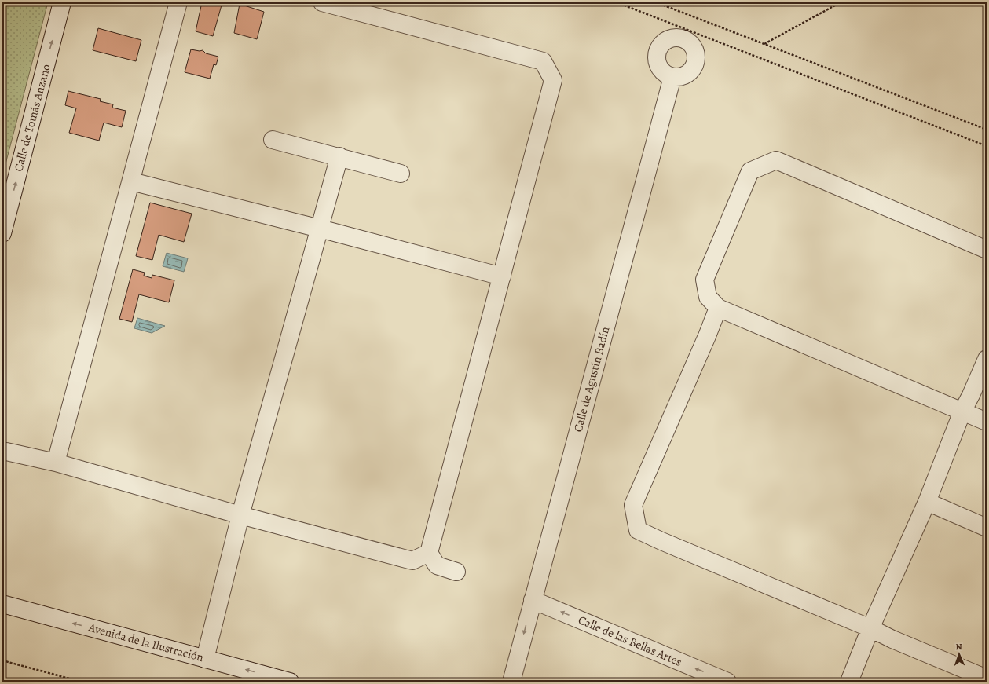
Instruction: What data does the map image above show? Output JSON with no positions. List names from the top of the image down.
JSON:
{
  "streets": {
    "street": [
      "Calle de Tomás Anzano",
      "Calle de Agustín Badín",
      "Calle de las Bellas Artes",
      "Avenida de la Ilustración"
    ]
  },
  "crossings": [
    ["Calle de Agustín Badín", "Calle de las Bellas Artes"]
  ],
  "one_way": ["Calle de las Bellas Artes"],
  "north": "top"
}
